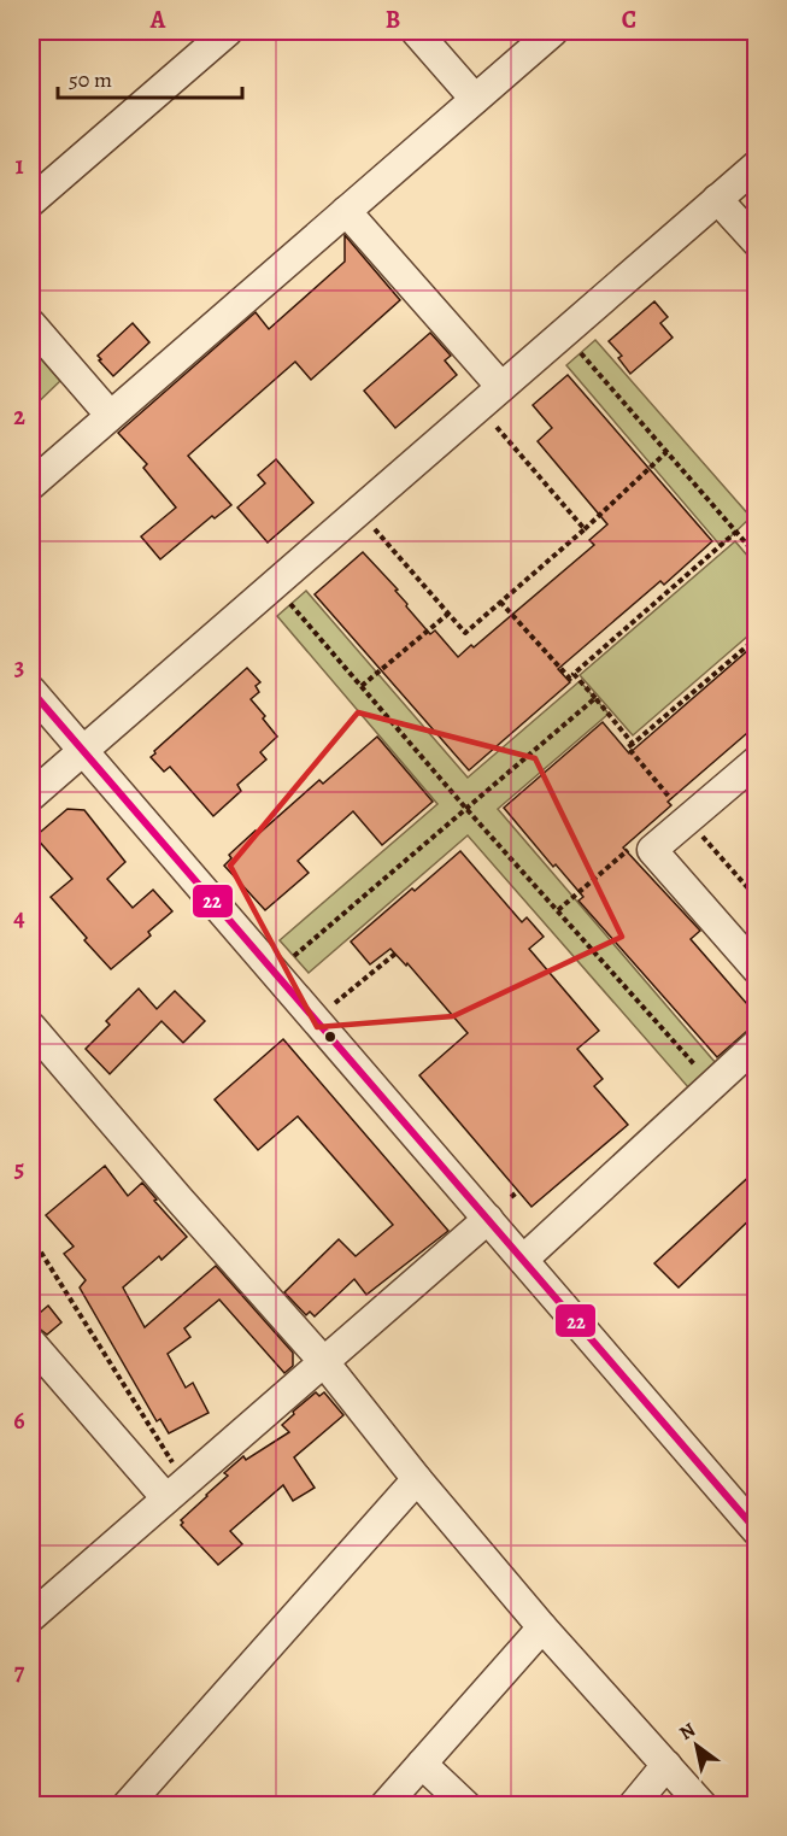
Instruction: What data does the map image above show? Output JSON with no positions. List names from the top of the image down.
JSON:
{
  "lines": ["transit line 22"],
  "scale_bar": "50 m",
  "north": "top left",
  "grid": {
    "columns": ["A", "B", "C"],
    "rows": [
      "1",
      "2",
      "3",
      "4",
      "5",
      "6",
      "7"
    ]
  }
}
